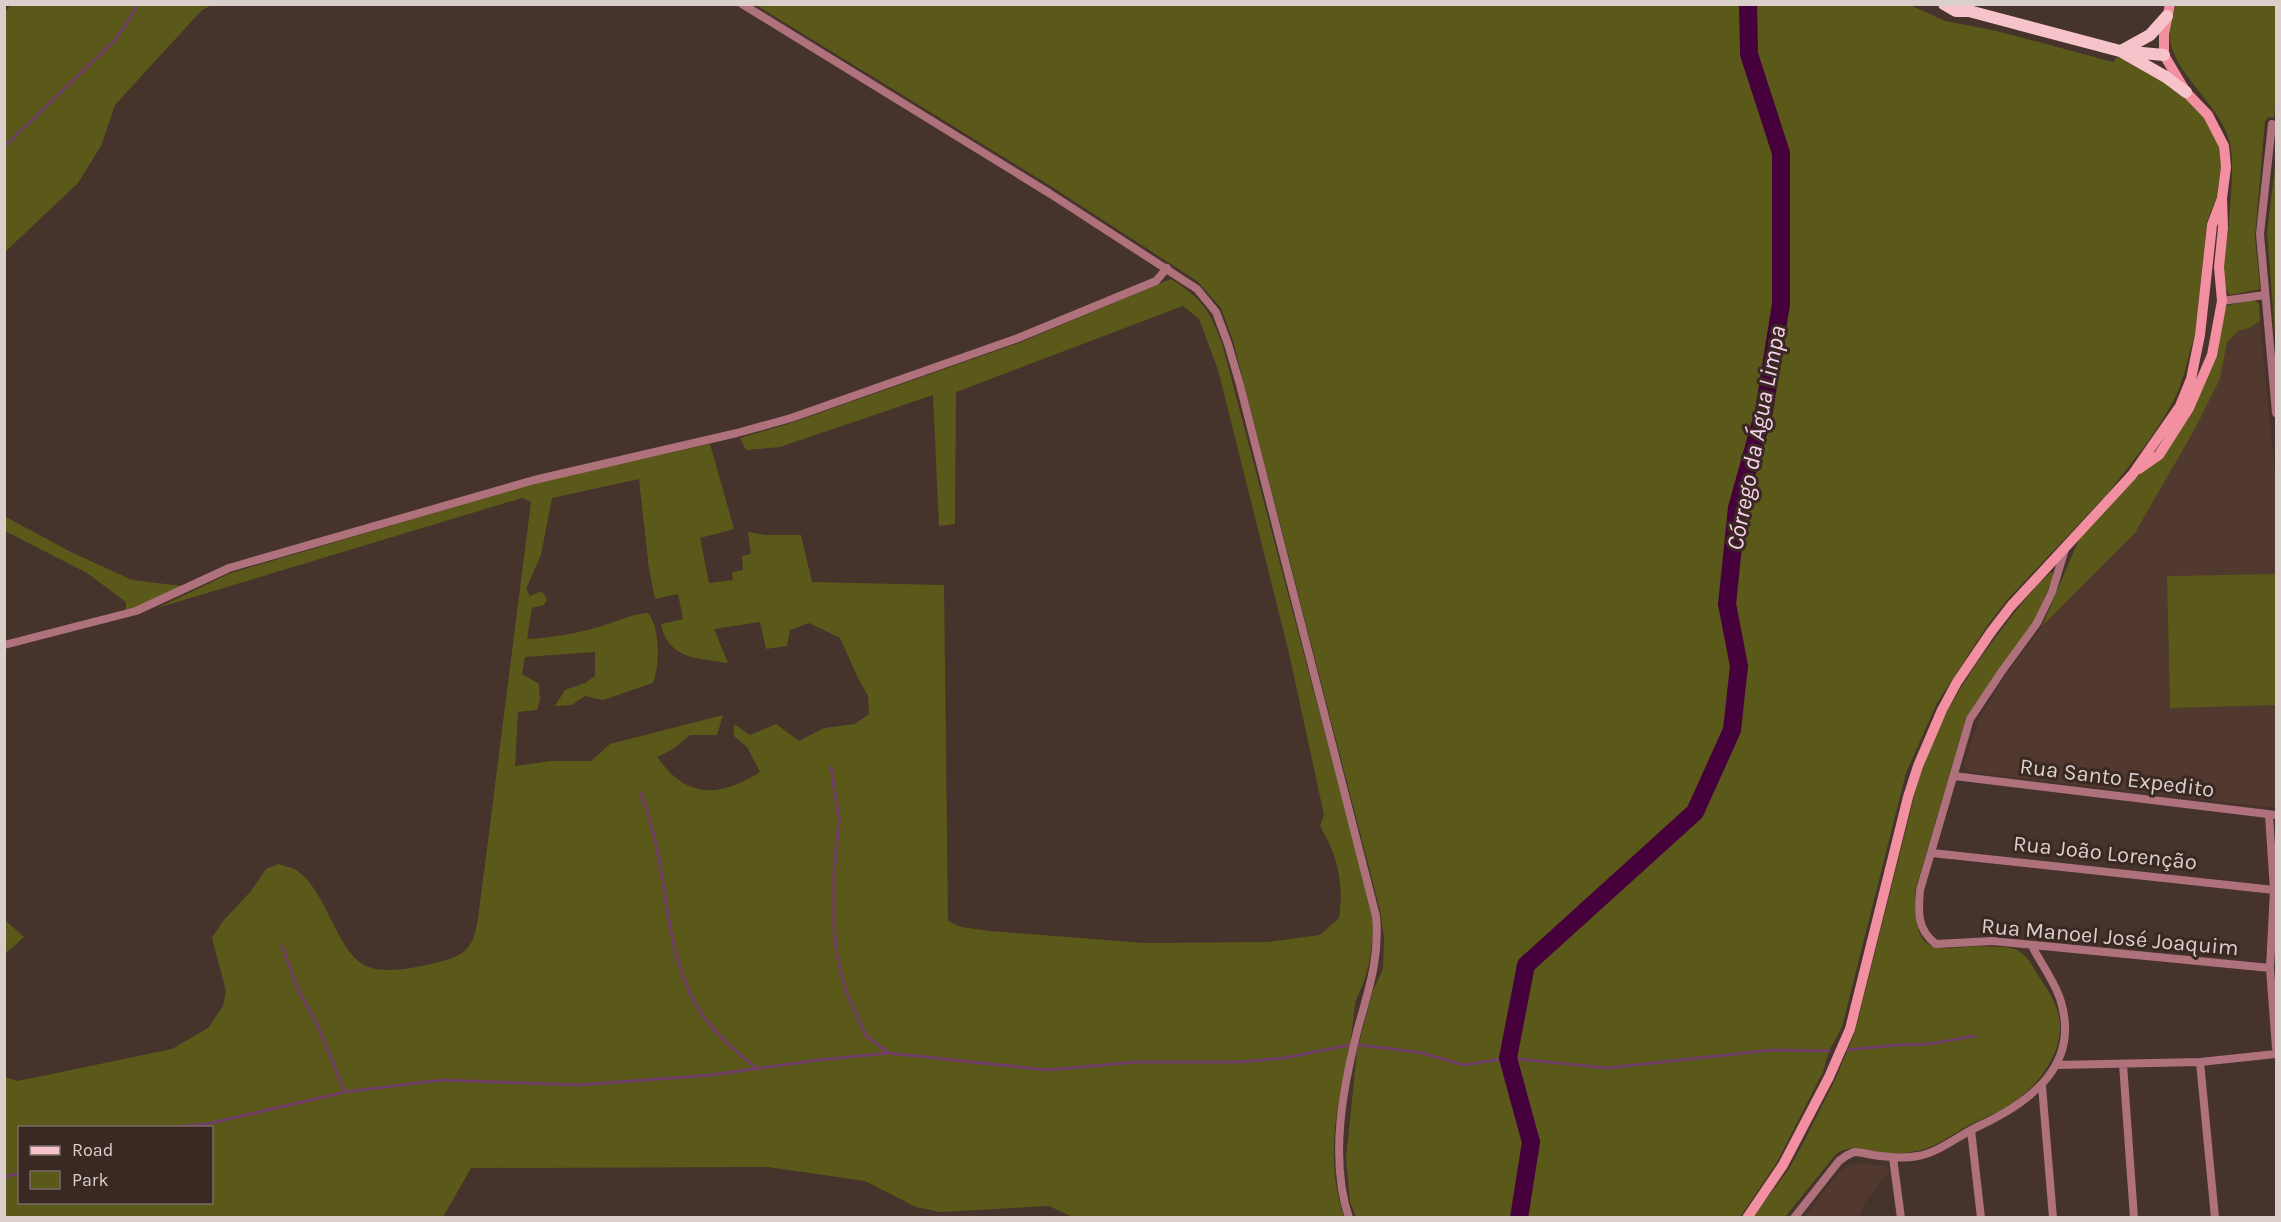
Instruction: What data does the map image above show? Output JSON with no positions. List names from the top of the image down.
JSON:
{
  "streets": {
    "street": ["Rua Santo Expedito", "Rua João Lorenção", "Rua Manoel José Joaquim"]
  },
  "crossings": [
    ["Rua João Lorenção", "Rua Manoel José Joaquim"]
  ],
  "water": ["Córrego da Água Limpa"],
  "legend": ["Road", "Park"]
}
